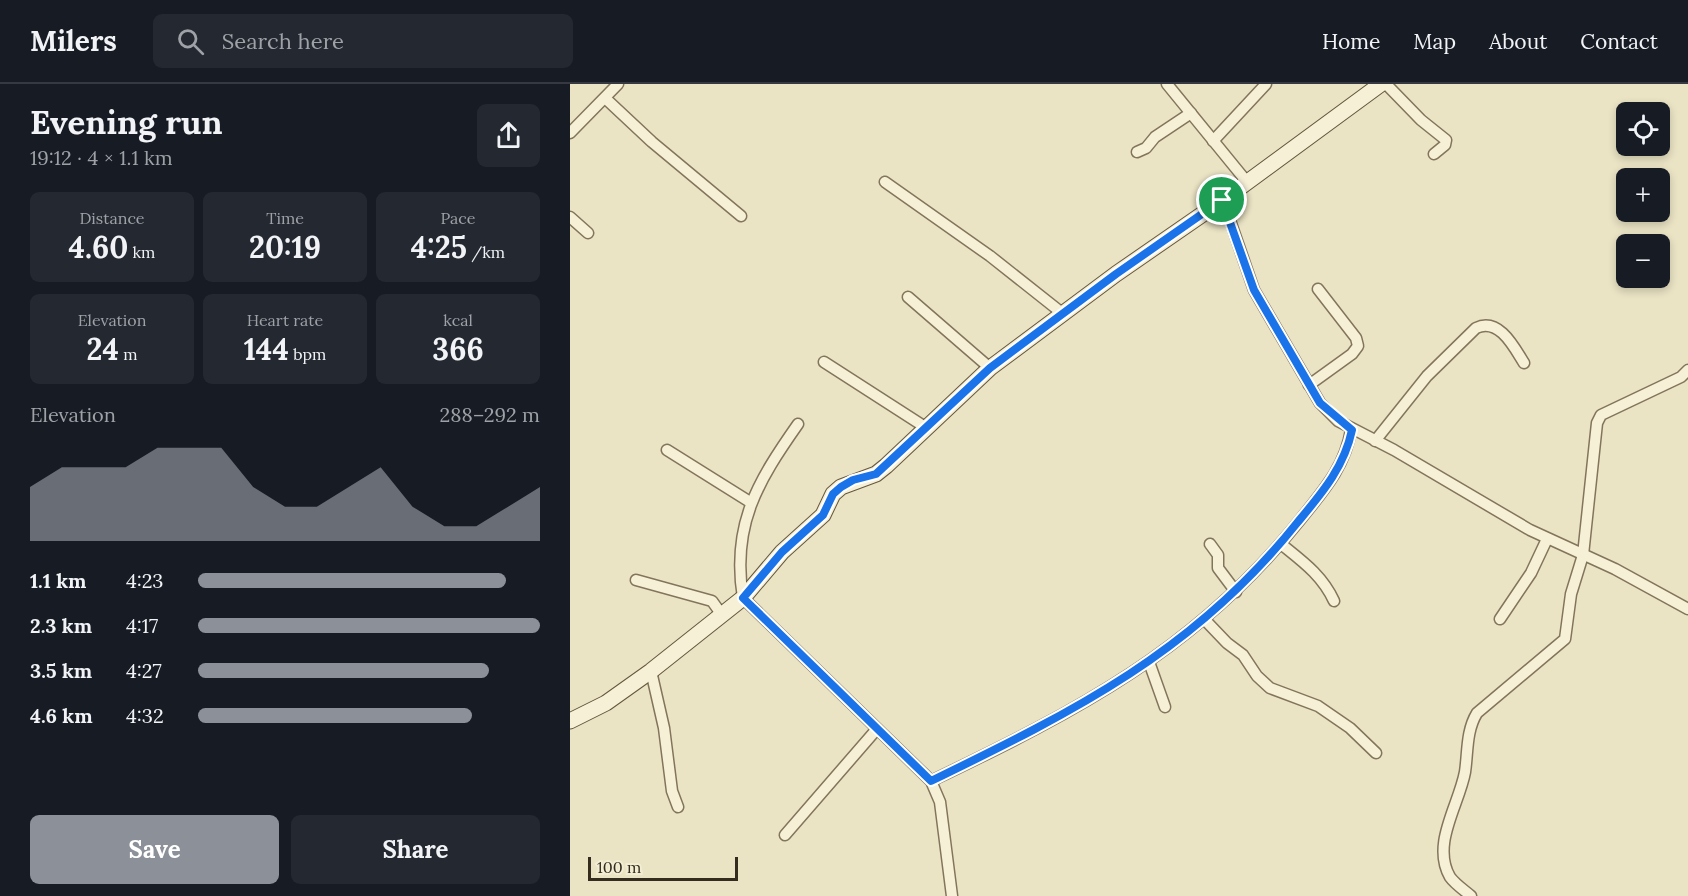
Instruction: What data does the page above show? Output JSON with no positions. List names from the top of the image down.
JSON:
{
  "scale_bar": "100 m",
  "page": {
    "header": "Milers",
    "search": "Search here",
    "nav": [
      "Home",
      "Map",
      "About",
      "Contact"
    ],
    "heading": ["Evening run", "19:12 · 4 × 1.1 km"],
    "map_buttons": ["+", "−"],
    "stats": [
      ["Distance", "4.60 km"],
      ["Time", "20:19"],
      ["Pace", "4:25 /km"],
      ["Elevation", "24 m"],
      ["Heart rate", "144 bpm"],
      ["kcal", "366"]
    ],
    "chart": ["Elevation", "288–292 m"],
    "list": [
      {
        "name": "1.1 km",
        "note": "4:23"
      },
      {
        "name": "2.3 km",
        "note": "4:17"
      },
      {
        "name": "3.5 km",
        "note": "4:27"
      },
      {
        "name": "4.6 km",
        "note": "4:32"
      }
    ],
    "buttons": ["Save", "Share"],
    "scale": "100 m"
  }
}
